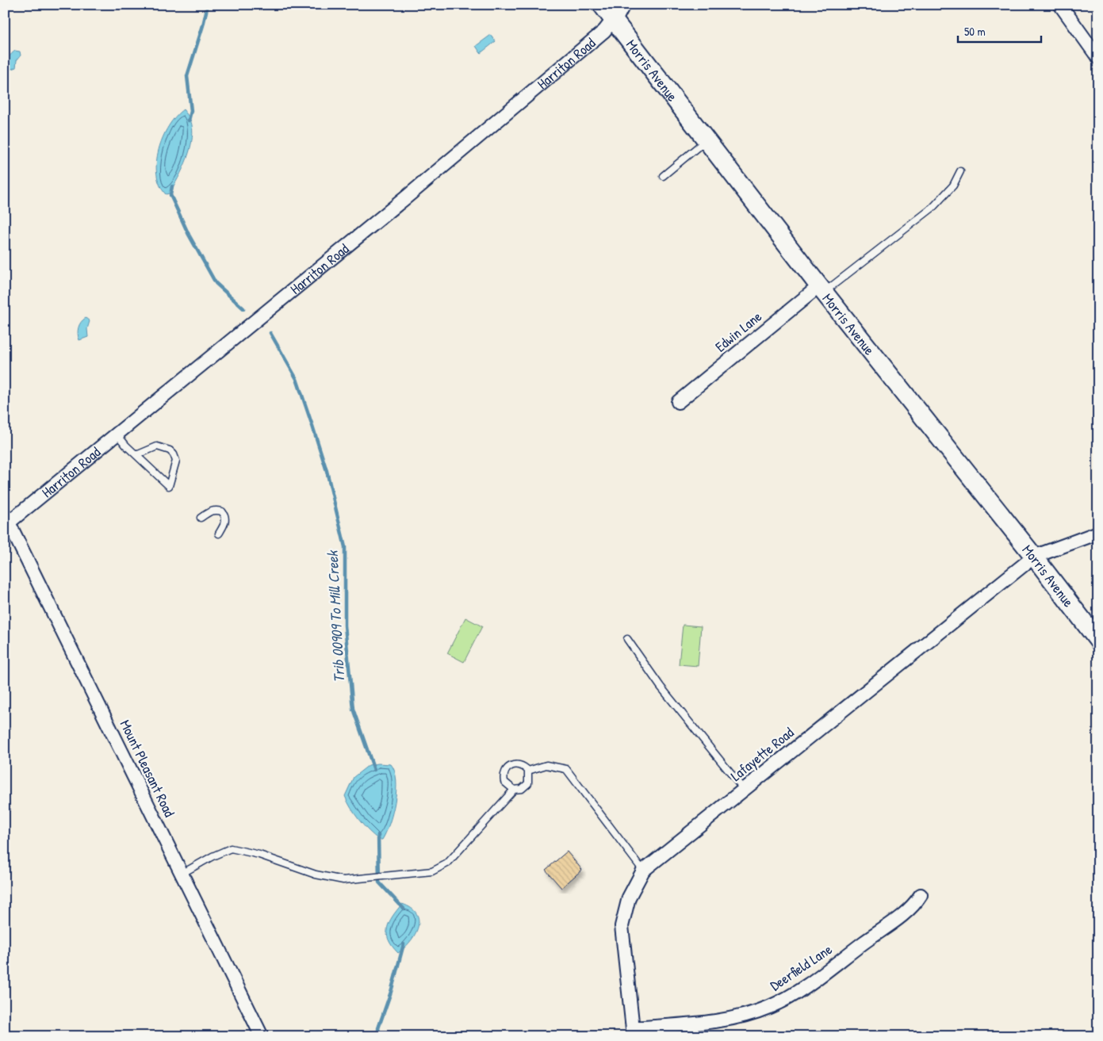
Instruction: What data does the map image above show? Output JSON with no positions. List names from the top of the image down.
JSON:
{
  "streets": {
    "street": [
      "Harriton Road",
      "Morris Avenue",
      "Edwin Lane",
      "Lafayette Road",
      "Mount Pleasant Road",
      "Deerfield Lane"
    ]
  },
  "crossings": [
    ["Harriton Road", "Morris Avenue"],
    ["Harriton Road", "Mount Pleasant Road"],
    ["Morris Avenue", "Edwin Lane"],
    ["Morris Avenue", "Lafayette Road"],
    ["Lafayette Road", "Deerfield Lane"]
  ],
  "water": ["Trib 00909 To Mill Creek"],
  "scale_bar": "50 m"
}
